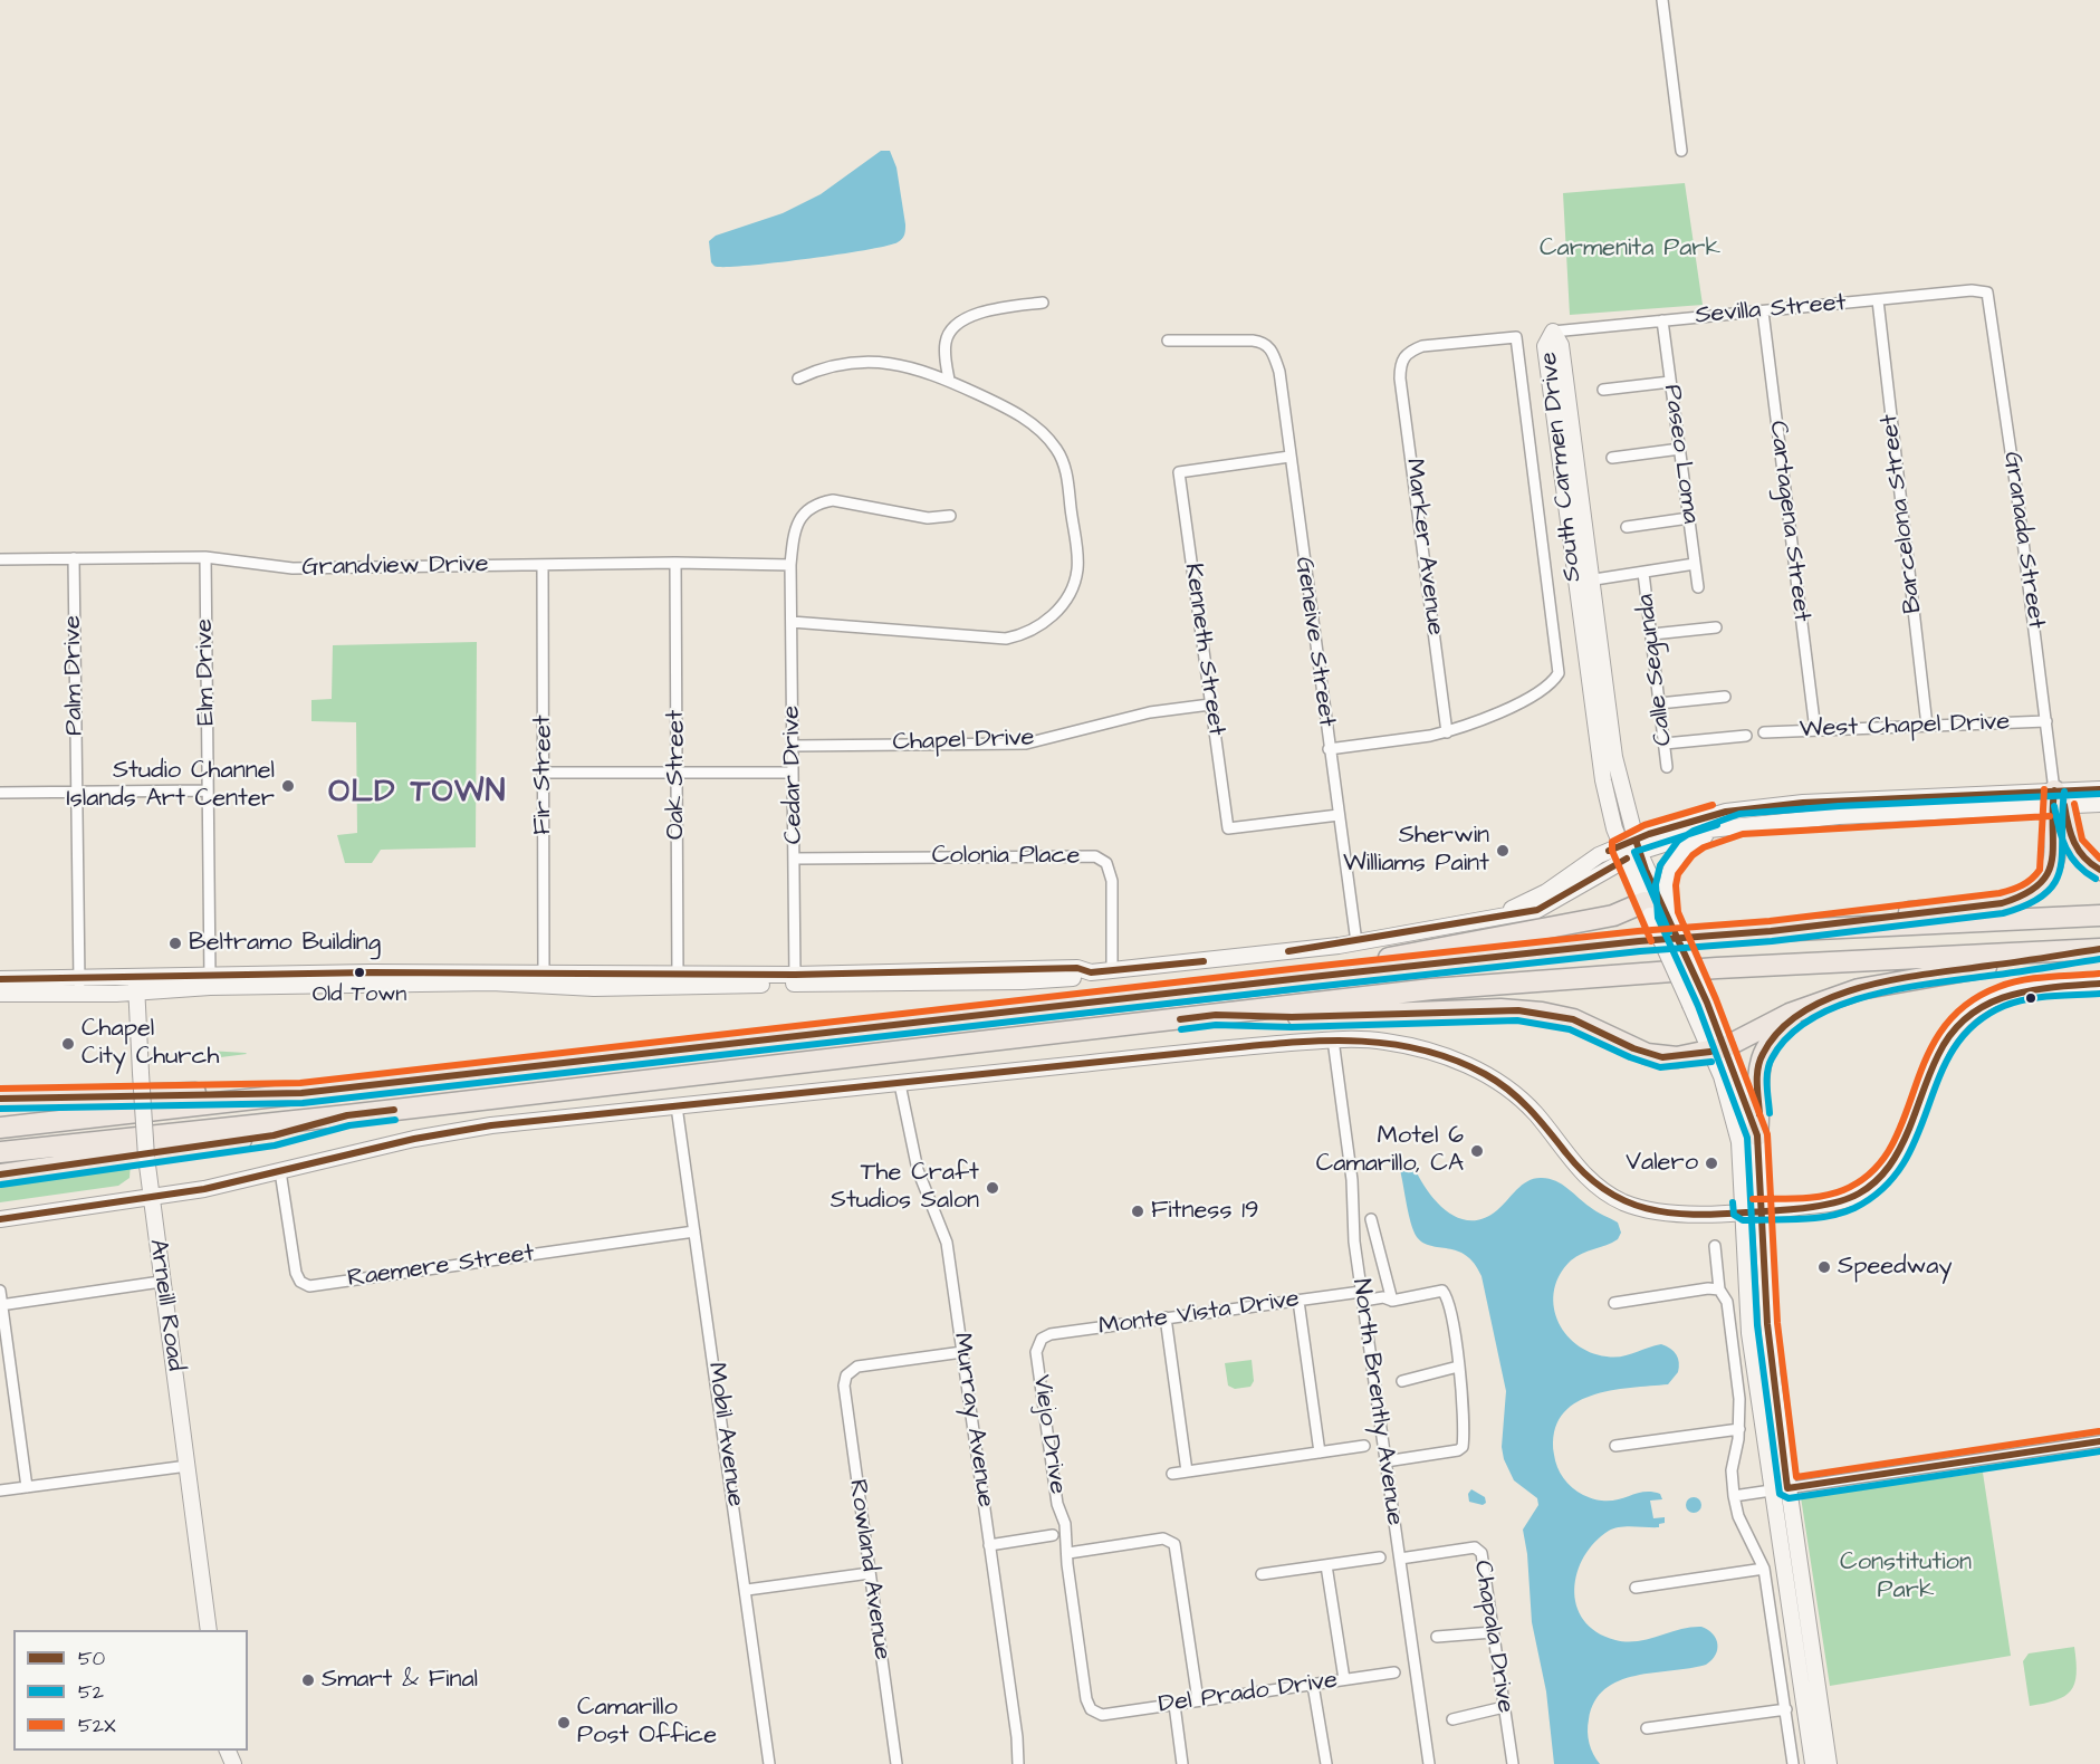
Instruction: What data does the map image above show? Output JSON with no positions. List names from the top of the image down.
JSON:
{
  "streets": {
    "main road": ["South Carmen Drive", "Arneill Road"],
    "street": [
      "Sevilla Street",
      "Paseo Loma",
      "Barcelona Street",
      "Cartagena Street",
      "Granada Street",
      "Marker Avenue",
      "Grandview Drive",
      "Geneive Street",
      "Kenneth Street",
      "Calle Segunda",
      "Elm Drive",
      "Palm Drive",
      "West Chapel Drive",
      "Chapel Drive",
      "Fir Street",
      "Oak Street",
      "Cedar Drive",
      "Colonia Place",
      "Raemere Street",
      "Monte Vista Drive",
      "North Brently Avenue",
      "Murray Avenue",
      "Mobil Avenue",
      "Viejo Drive",
      "Rowland Avenue",
      "Chapala Drive",
      "Del Prado Drive"
    ]
  },
  "crossings": [
    ["Sevilla Street", "Paseo Loma"],
    ["Sevilla Street", "South Carmen Drive"],
    ["Sevilla Street", "Barcelona Street"],
    ["Sevilla Street", "Cartagena Street"],
    ["Sevilla Street", "Granada Street"],
    ["Paseo Loma", "Calle Segunda"],
    ["South Carmen Drive", "Calle Segunda"],
    ["Barcelona Street", "West Chapel Drive"],
    ["Cartagena Street", "West Chapel Drive"],
    ["Granada Street", "West Chapel Drive"],
    ["Grandview Drive", "Elm Drive"],
    ["Grandview Drive", "Palm Drive"],
    ["Grandview Drive", "Fir Street"],
    ["Grandview Drive", "Oak Street"],
    ["Grandview Drive", "Cedar Drive"],
    ["Geneive Street", "Kenneth Street"],
    ["Kenneth Street", "Chapel Drive"],
    ["Chapel Drive", "Cedar Drive"],
    ["Cedar Drive", "Colonia Place"],
    ["Raemere Street", "Mobil Avenue"],
    ["Monte Vista Drive", "North Brently Avenue"],
    ["Monte Vista Drive", "Viejo Drive"],
    ["North Brently Avenue", "Chapala Drive"],
    ["Murray Avenue", "Rowland Avenue"],
    ["Viejo Drive", "Del Prado Drive"]
  ],
  "districts": ["OLD TOWN"],
  "parks": ["Carmenita Park", "Constitution Park"],
  "places": [
    "Studio Channel Islands Art Center",
    "Sherwin Williams Paint",
    "Beltramo Building",
    "Old Town",
    "Chapel City Church",
    "Motel 6 Camarillo, CA",
    "Valero",
    "The Craft Studios Salon",
    "Fitness 19",
    "Speedway",
    "Smart & Final",
    "Camarillo Post Office"
  ],
  "lines": ["transit line 50", "transit line 52X", "transit line 52"],
  "legend": ["50", "52", "52X"]
}
